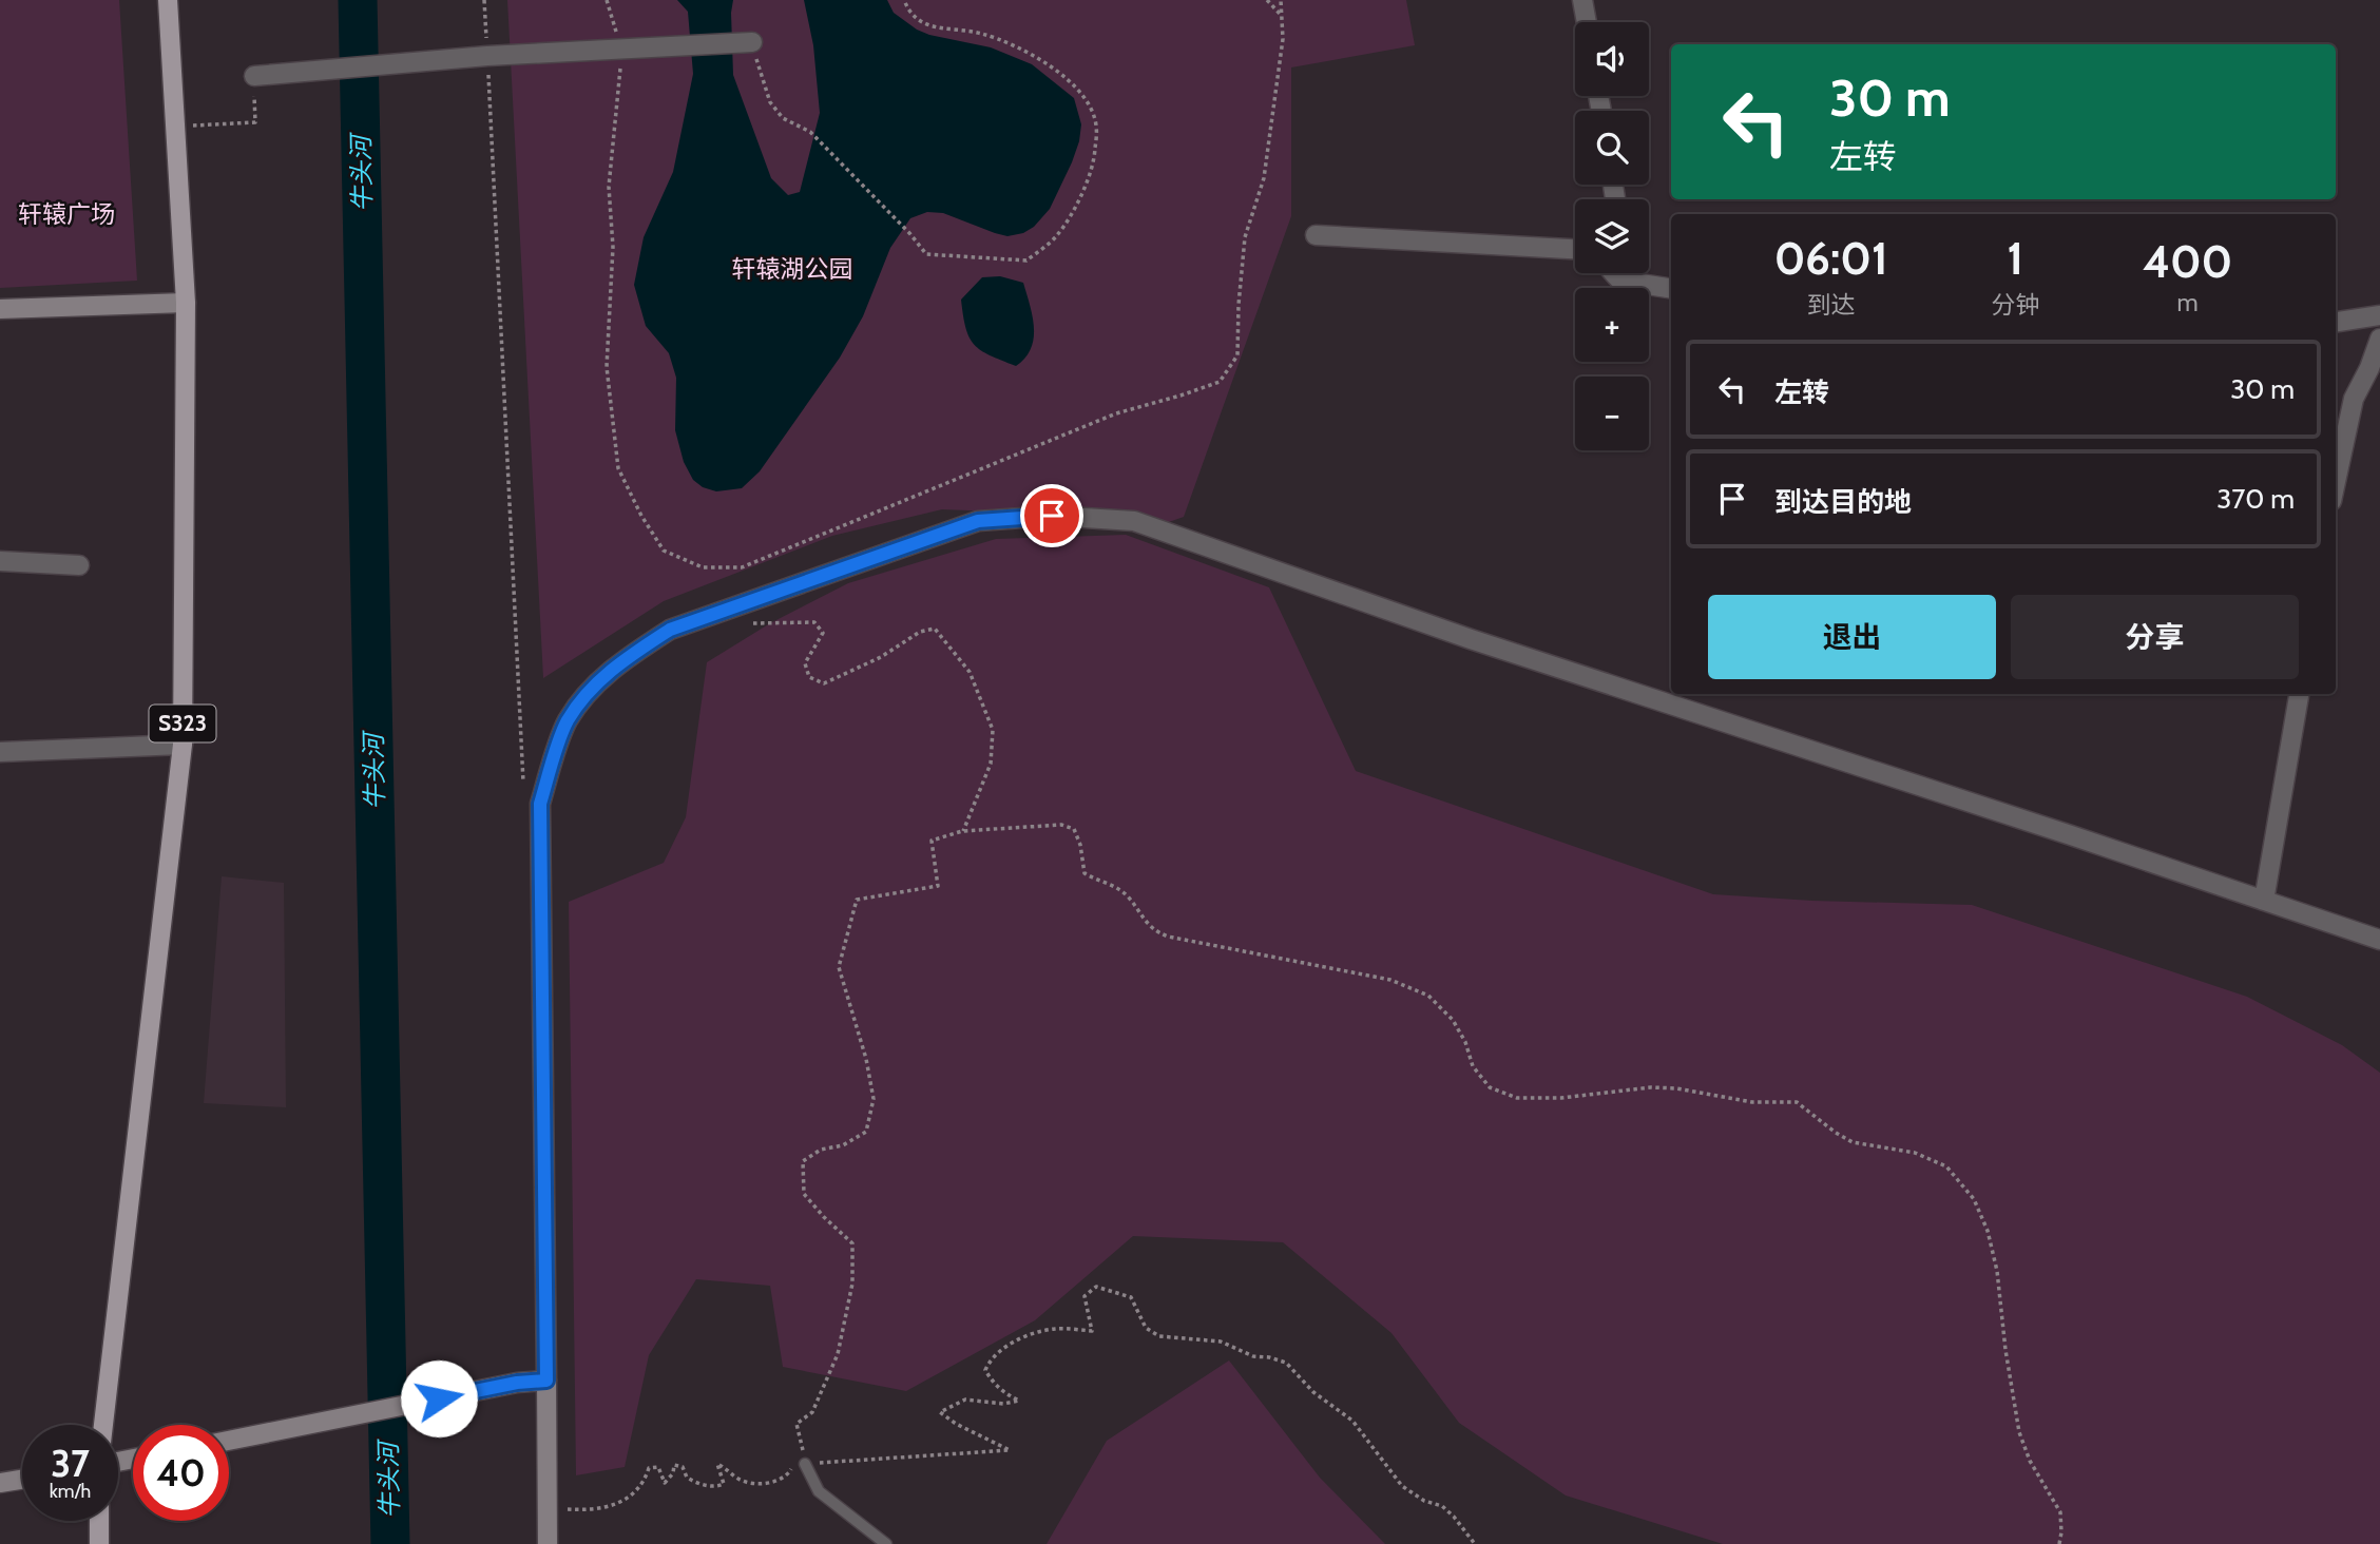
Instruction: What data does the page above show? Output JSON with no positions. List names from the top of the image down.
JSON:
{
  "streets": {
    "main road": ["S323"]
  },
  "water": ["牛头河"],
  "parks": ["轩辕广场", "轩辕湖公园"],
  "page": {
    "map_buttons": ["+", "−"],
    "turn": ["30 m", "左转"],
    "eta": [
      "06:01",
      "到达",
      "1",
      "分钟",
      "400",
      "m"
    ],
    "list": [
      {
        "name": "左转",
        "value": "30 m"
      },
      {
        "name": "到达目的地",
        "value": "370 m"
      }
    ],
    "buttons": ["退出", "分享"],
    "speed": "37 km/h",
    "limit": "40"
  }
}
